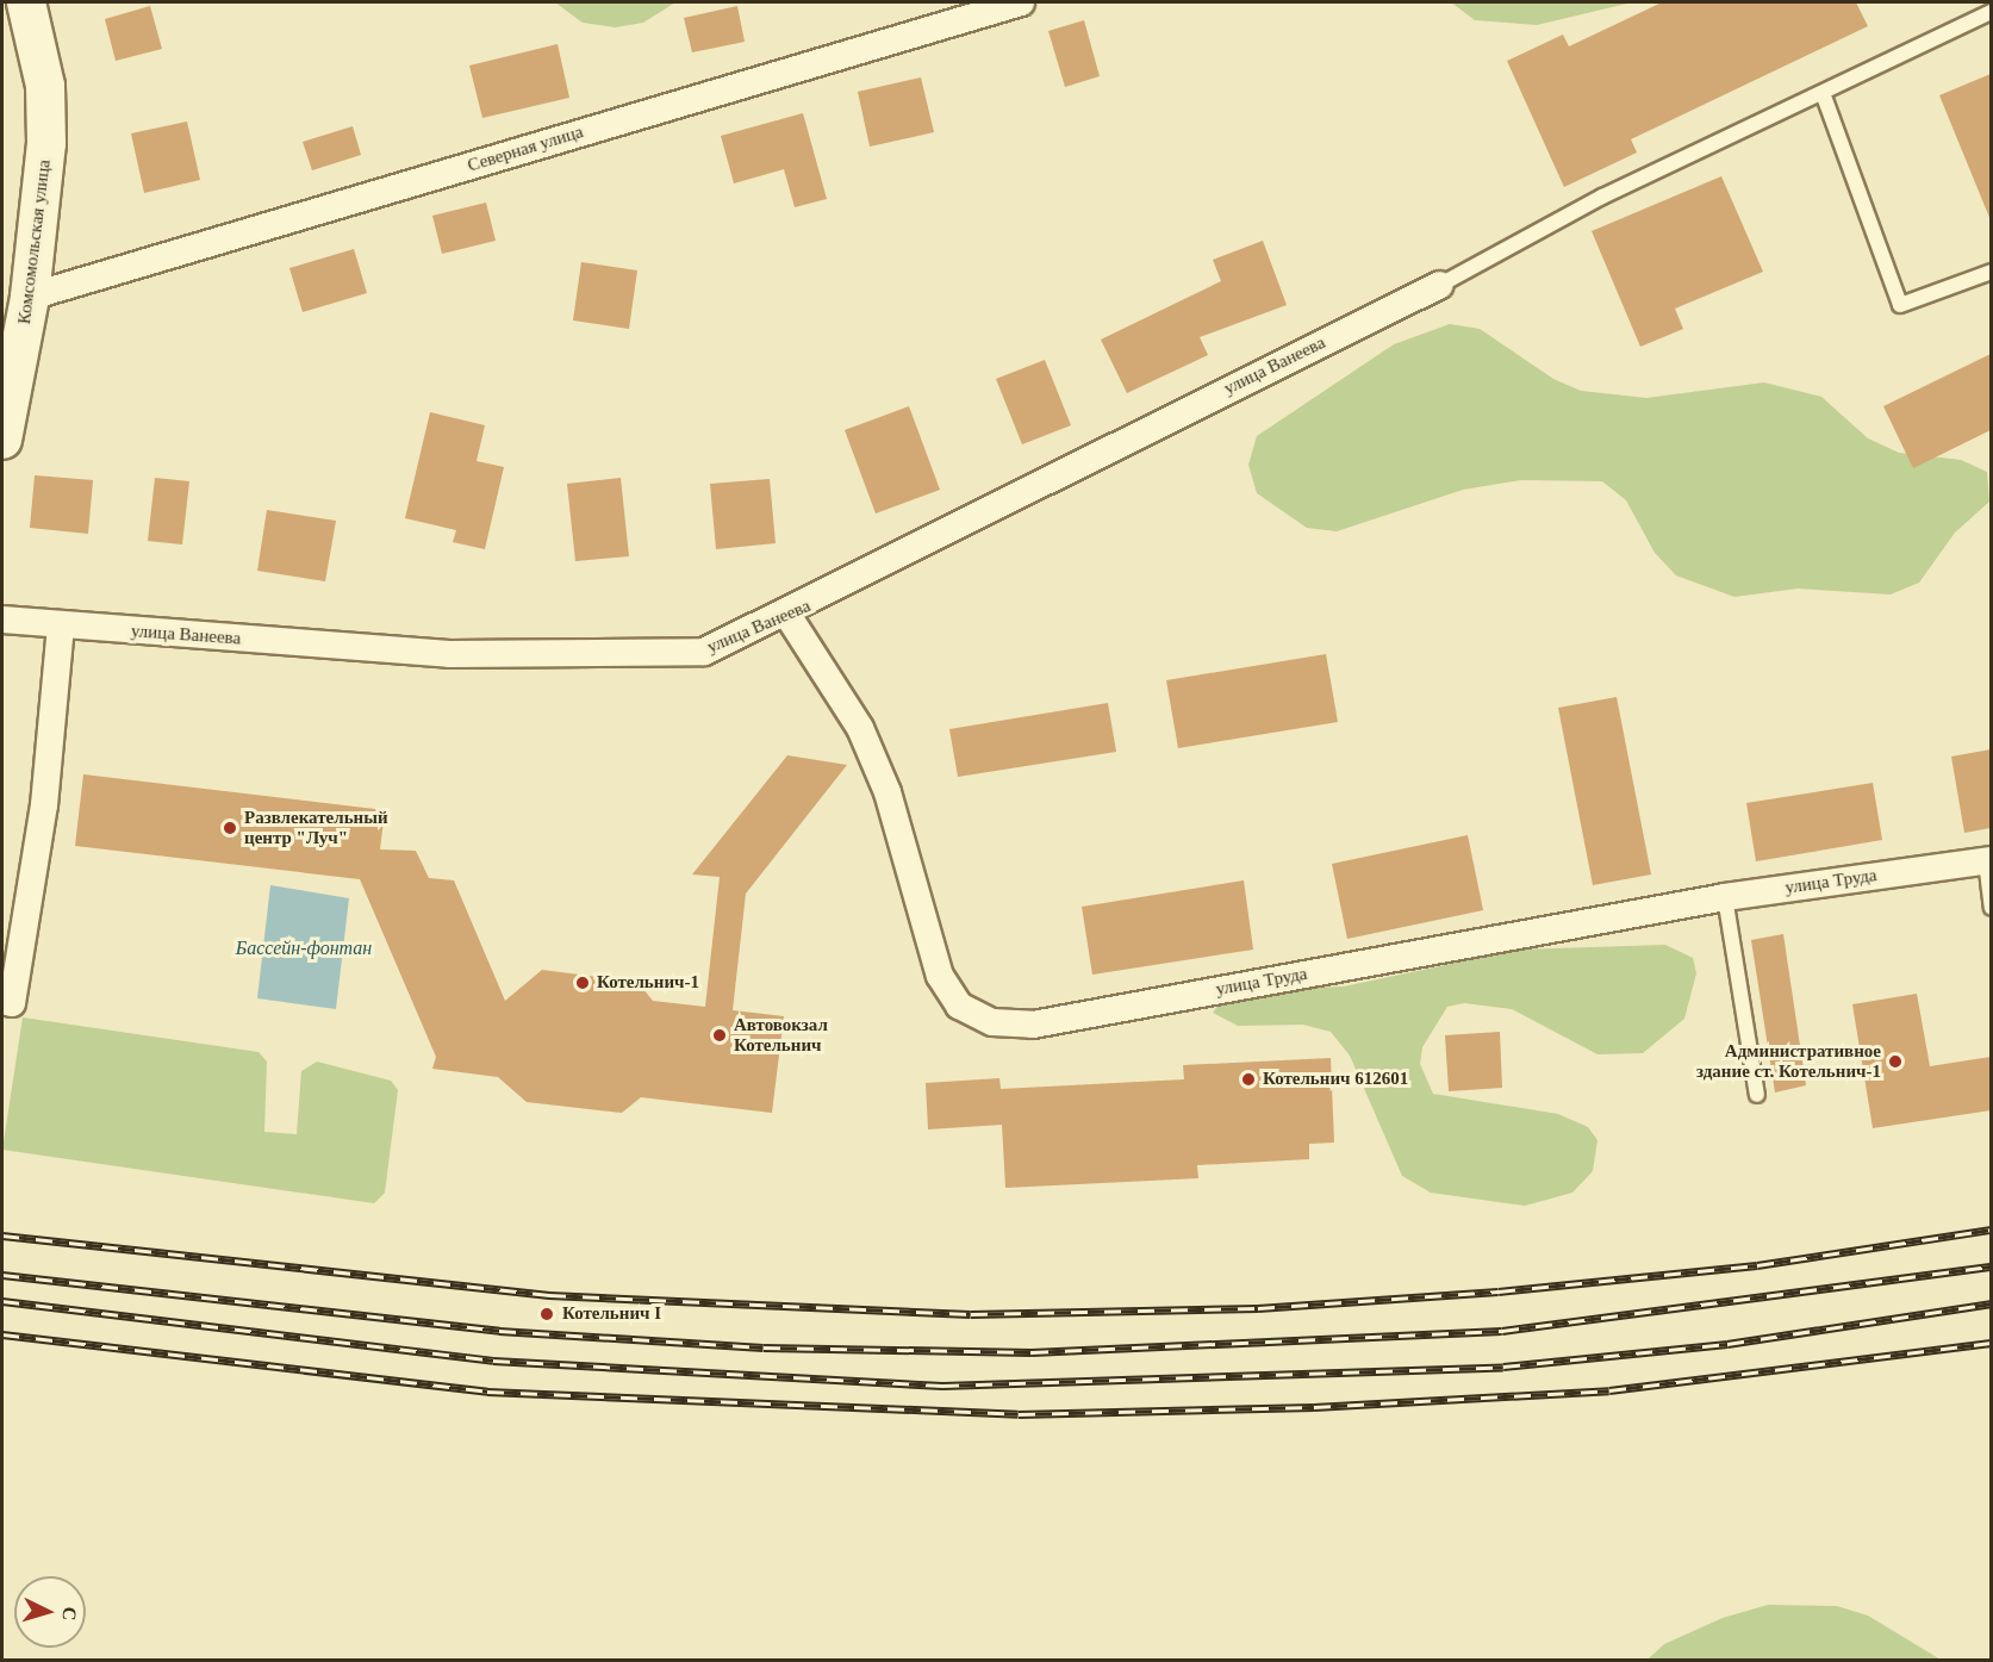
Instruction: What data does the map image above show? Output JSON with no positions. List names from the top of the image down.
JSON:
{
  "streets": {
    "street": [
      "Северная улица",
      "Комсомольская улица",
      "улица Ванеева",
      "улица Труда"
    ]
  },
  "crossings": [
    ["Северная улица", "Комсомольская улица"],
    ["улица Ванеева", "улица Труда"]
  ],
  "water": ["Бассейн-фонтан"],
  "places": [
    "Развлекательный центр \"Луч\"",
    "Котельнич-1",
    "Автовокзал Котельнич",
    "Административное здание ст. Котельнич-1",
    "Котельнич 612601",
    "Котельнич I"
  ],
  "north": "right"
}
